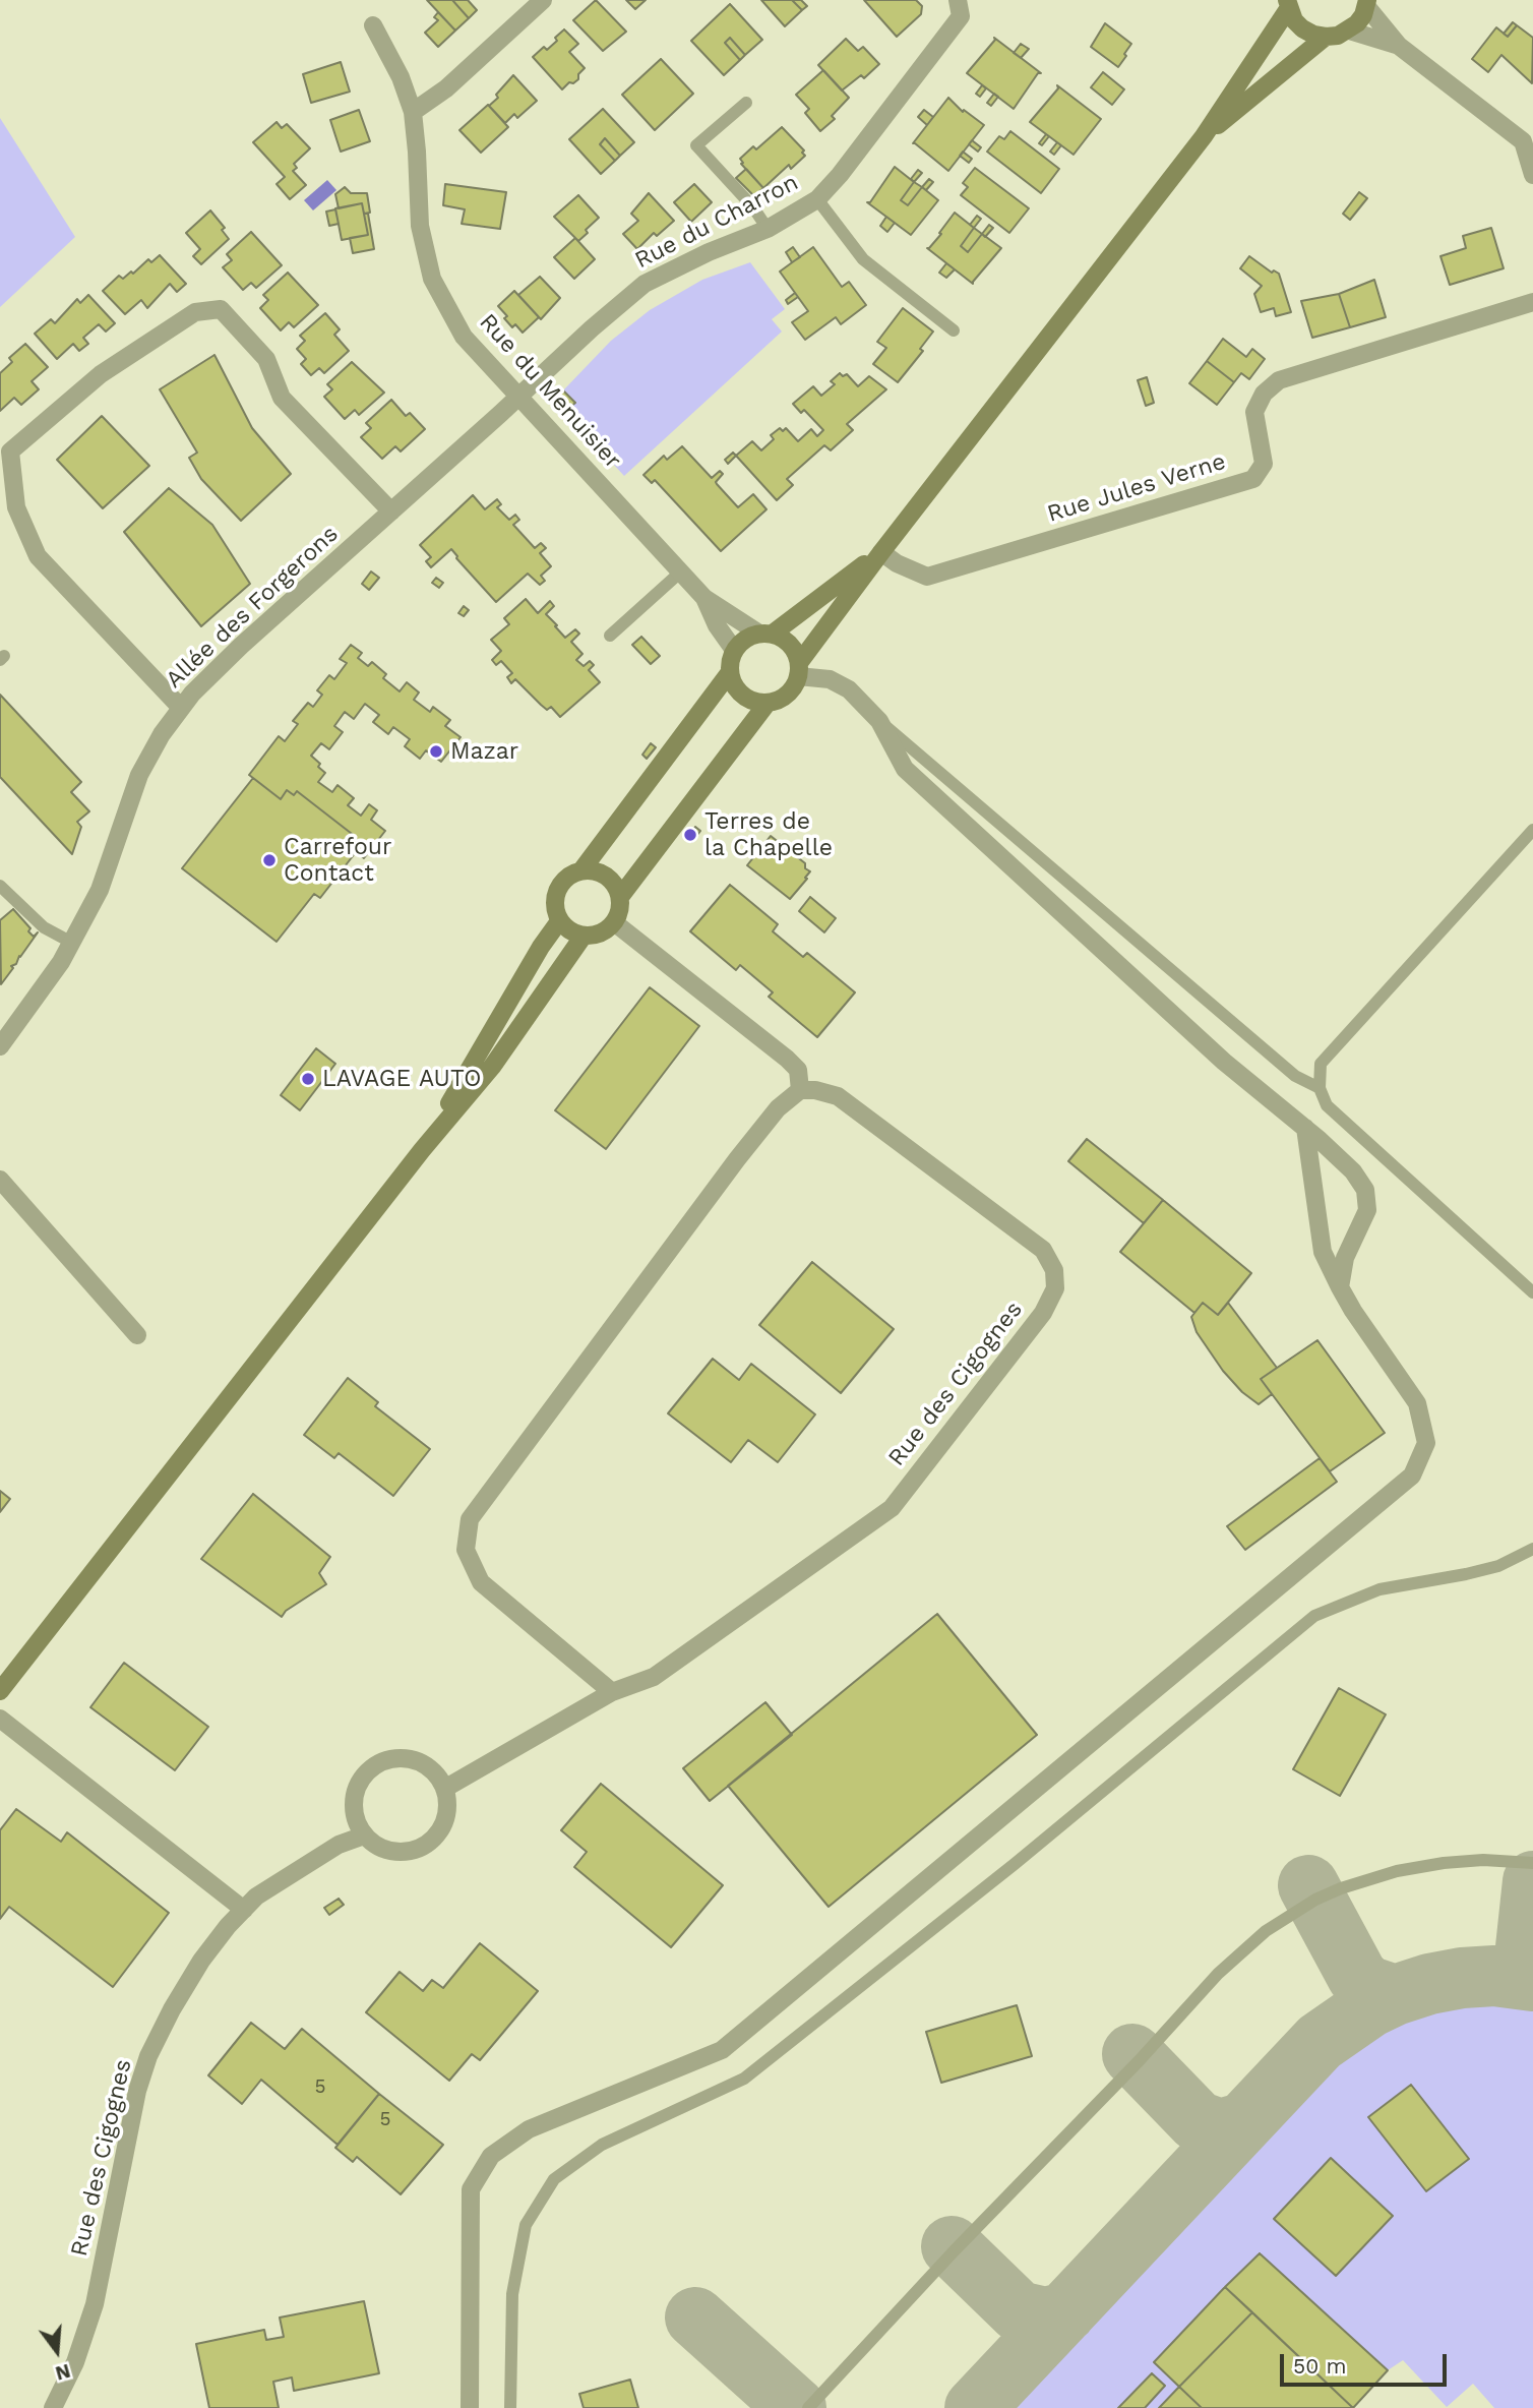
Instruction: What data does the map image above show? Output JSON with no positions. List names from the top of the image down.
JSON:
{
  "streets": {
    "street": [
      "Rue du Charron",
      "Rue du Menuisier",
      "Rue Jules Verne",
      "Allée des Forgerons",
      "Rue des Cigognes"
    ]
  },
  "crossings": [
    ["Rue du Charron", "Rue du Menuisier"],
    ["Rue du Charron", "Allée des Forgerons"],
    ["Rue du Menuisier", "Allée des Forgerons"]
  ],
  "places": [
    "Mazar",
    "Terres de la Chapelle",
    "Carrefour Contact",
    "LAVAGE AUTO"
  ],
  "house_numbers": ["5", "5"],
  "scale_bar": "50 m",
  "north": "bottom"
}
